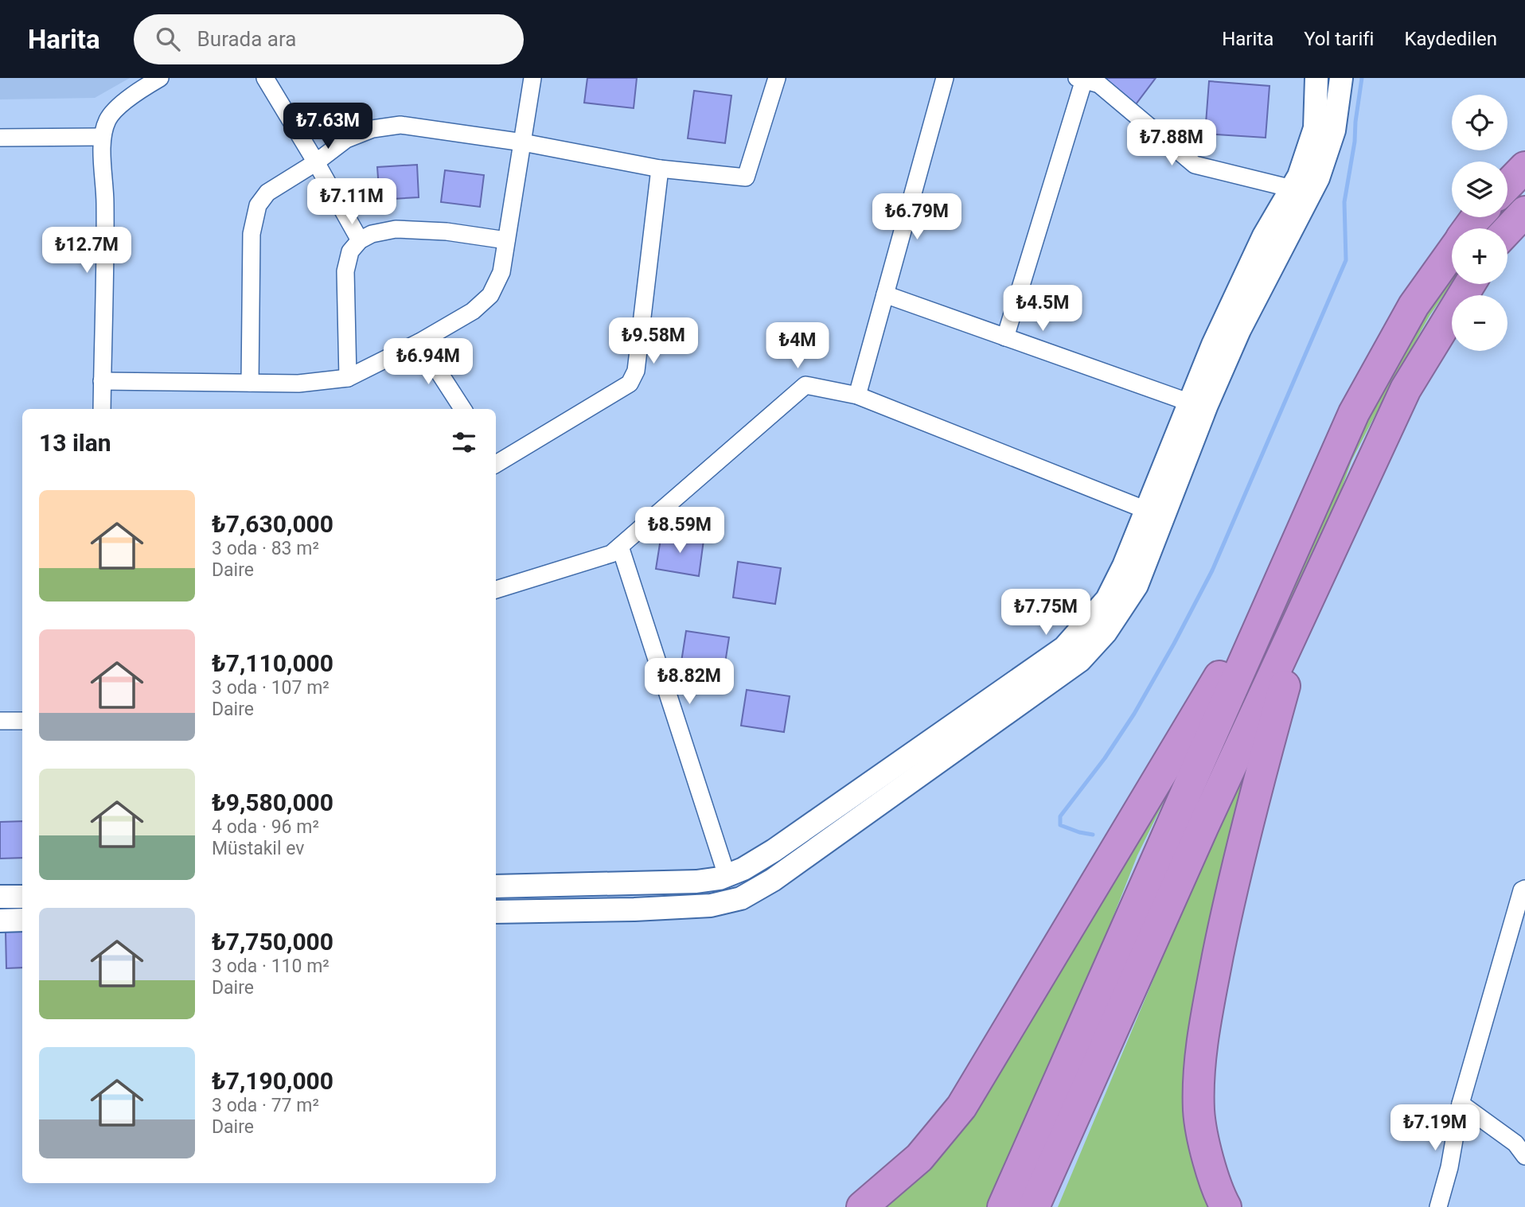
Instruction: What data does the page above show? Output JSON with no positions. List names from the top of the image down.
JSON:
{
  "page": {
    "header": "Harita",
    "search": "Burada ara",
    "nav": ["Harita", "Yol tarifi", "Kaydedilen"],
    "map_buttons": ["+", "−"],
    "price": [
      "₺7.63M",
      "₺7.88M",
      "₺7.11M",
      "₺6.79M",
      "₺12.7M",
      "₺4.5M",
      "₺9.58M",
      "₺4M",
      "₺6.94M",
      "₺8.59M",
      "₺7.75M",
      "₺8.82M",
      "₺7.19M"
    ],
    "heading": "13 ilan",
    "list": [
      {
        "name": "₺7,630,000",
        "note": "3 oda · 83 m² · Daire"
      },
      {
        "name": "₺7,110,000",
        "note": "3 oda · 107 m² · Daire"
      },
      {
        "name": "₺9,580,000",
        "note": "4 oda · 96 m² · Müstakil ev"
      },
      {
        "name": "₺7,750,000",
        "note": "3 oda · 110 m² · Daire"
      },
      {
        "name": "₺7,190,000",
        "note": "3 oda · 77 m² · Daire"
      }
    ]
  }
}
